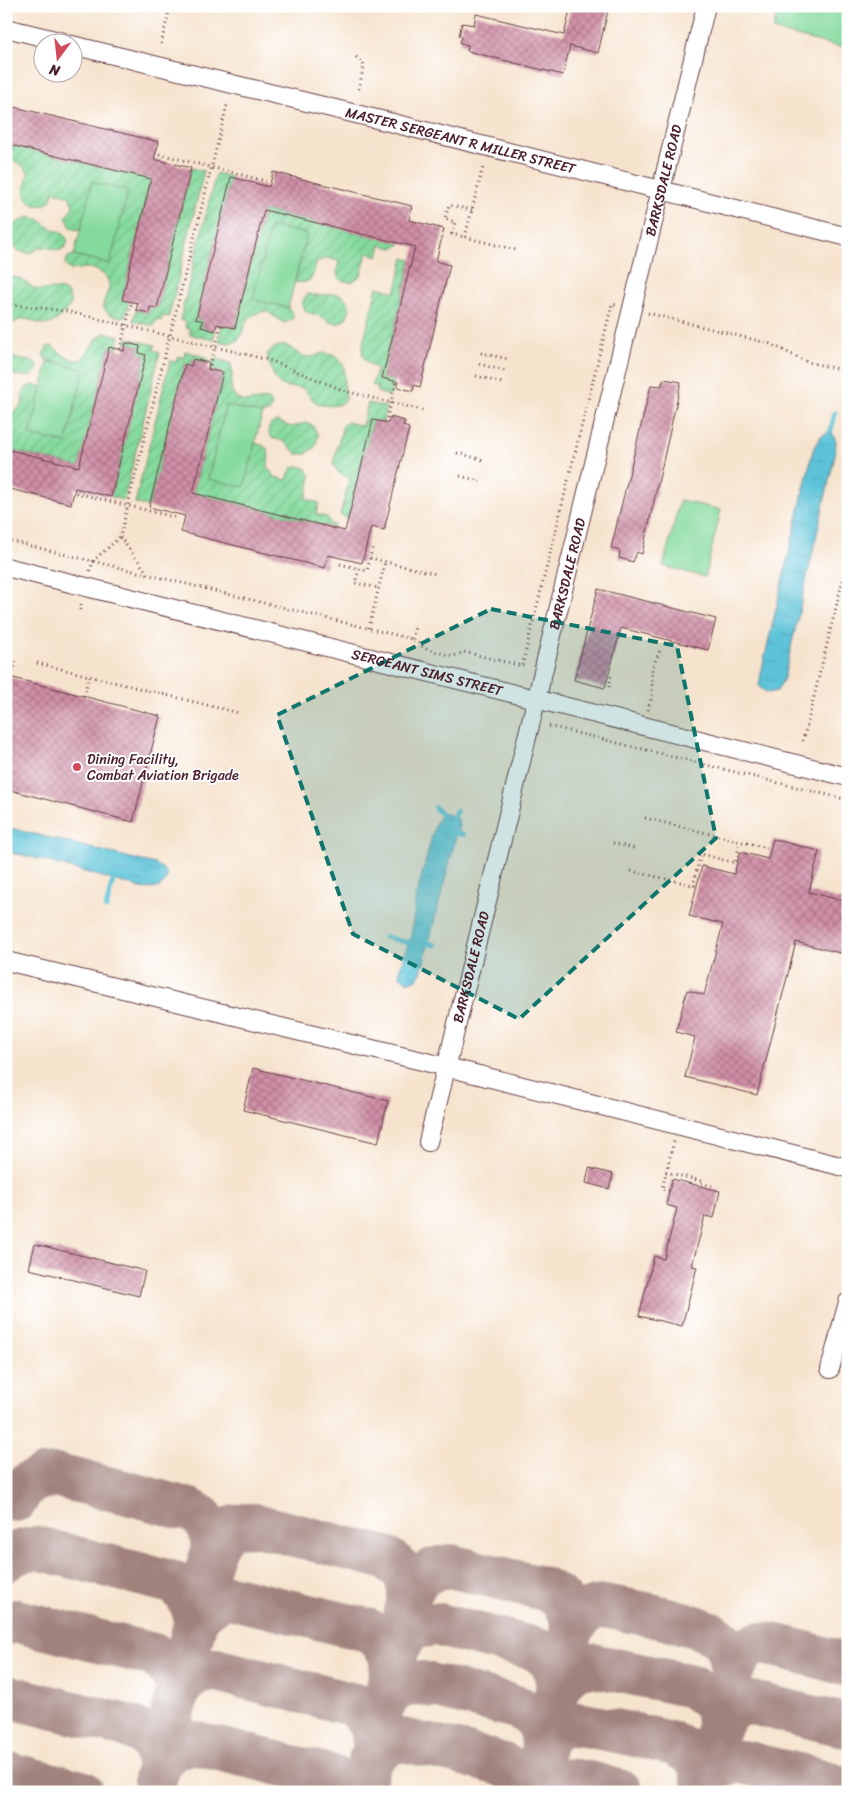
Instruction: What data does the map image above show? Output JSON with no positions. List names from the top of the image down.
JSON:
{
  "streets": {
    "street": ["MASTER SERGEANT R MILLER STREET", "BARKSDALE ROAD", "SERGEANT SIMS STREET"]
  },
  "crossings": [
    ["MASTER SERGEANT R MILLER STREET", "BARKSDALE ROAD"],
    ["BARKSDALE ROAD", "SERGEANT SIMS STREET"]
  ],
  "places": ["Dining Facility, Combat Aviation Brigade"],
  "north": "bottom"
}
